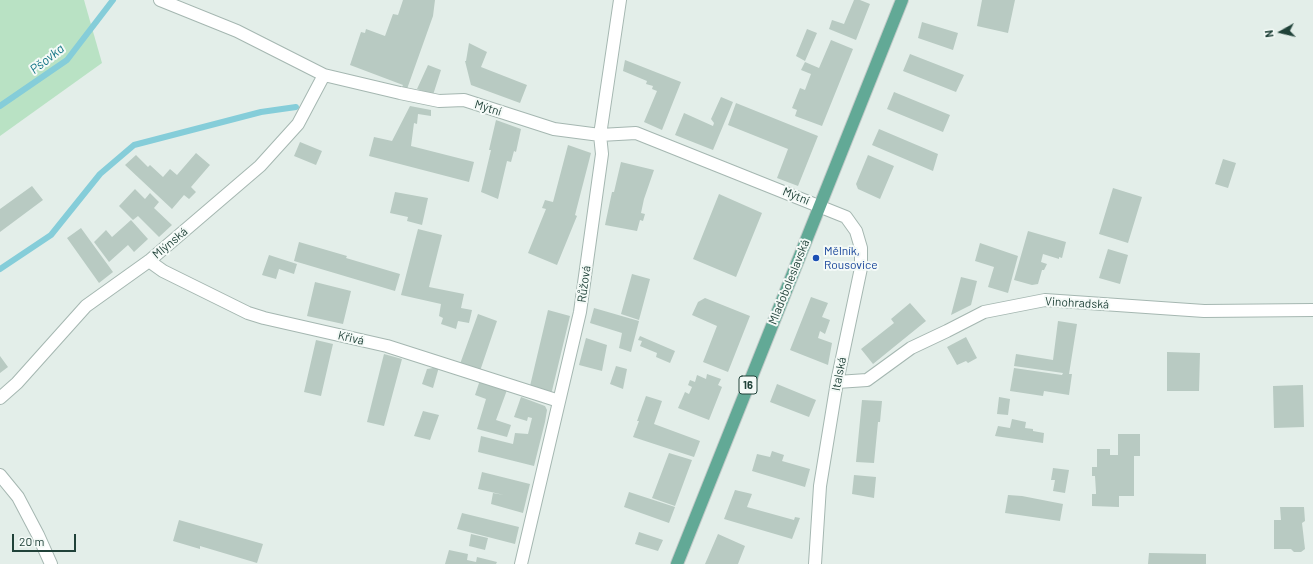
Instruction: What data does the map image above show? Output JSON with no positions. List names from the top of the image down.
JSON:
{
  "streets": {
    "main road": ["Mladoboleslavská", "16"],
    "street": [
      "Mýtní",
      "Mlýnská",
      "Růžová",
      "Vinohradská",
      "Křivá",
      "Italská"
    ]
  },
  "crossings": [
    ["Mýtní", "Mlýnská"],
    ["Mýtní", "Mladoboleslavská"],
    ["Mýtní", "Růžová"],
    ["Mýtní", "Italská"],
    ["Mlýnská", "Křivá"],
    ["Mladoboleslavská", "Italská"],
    ["Růžová", "Křivá"],
    ["Vinohradská", "Italská"]
  ],
  "water": ["Pšovka"],
  "places": ["Mělník, Rousovice"],
  "scale_bar": "20 m",
  "north": "left"
}
